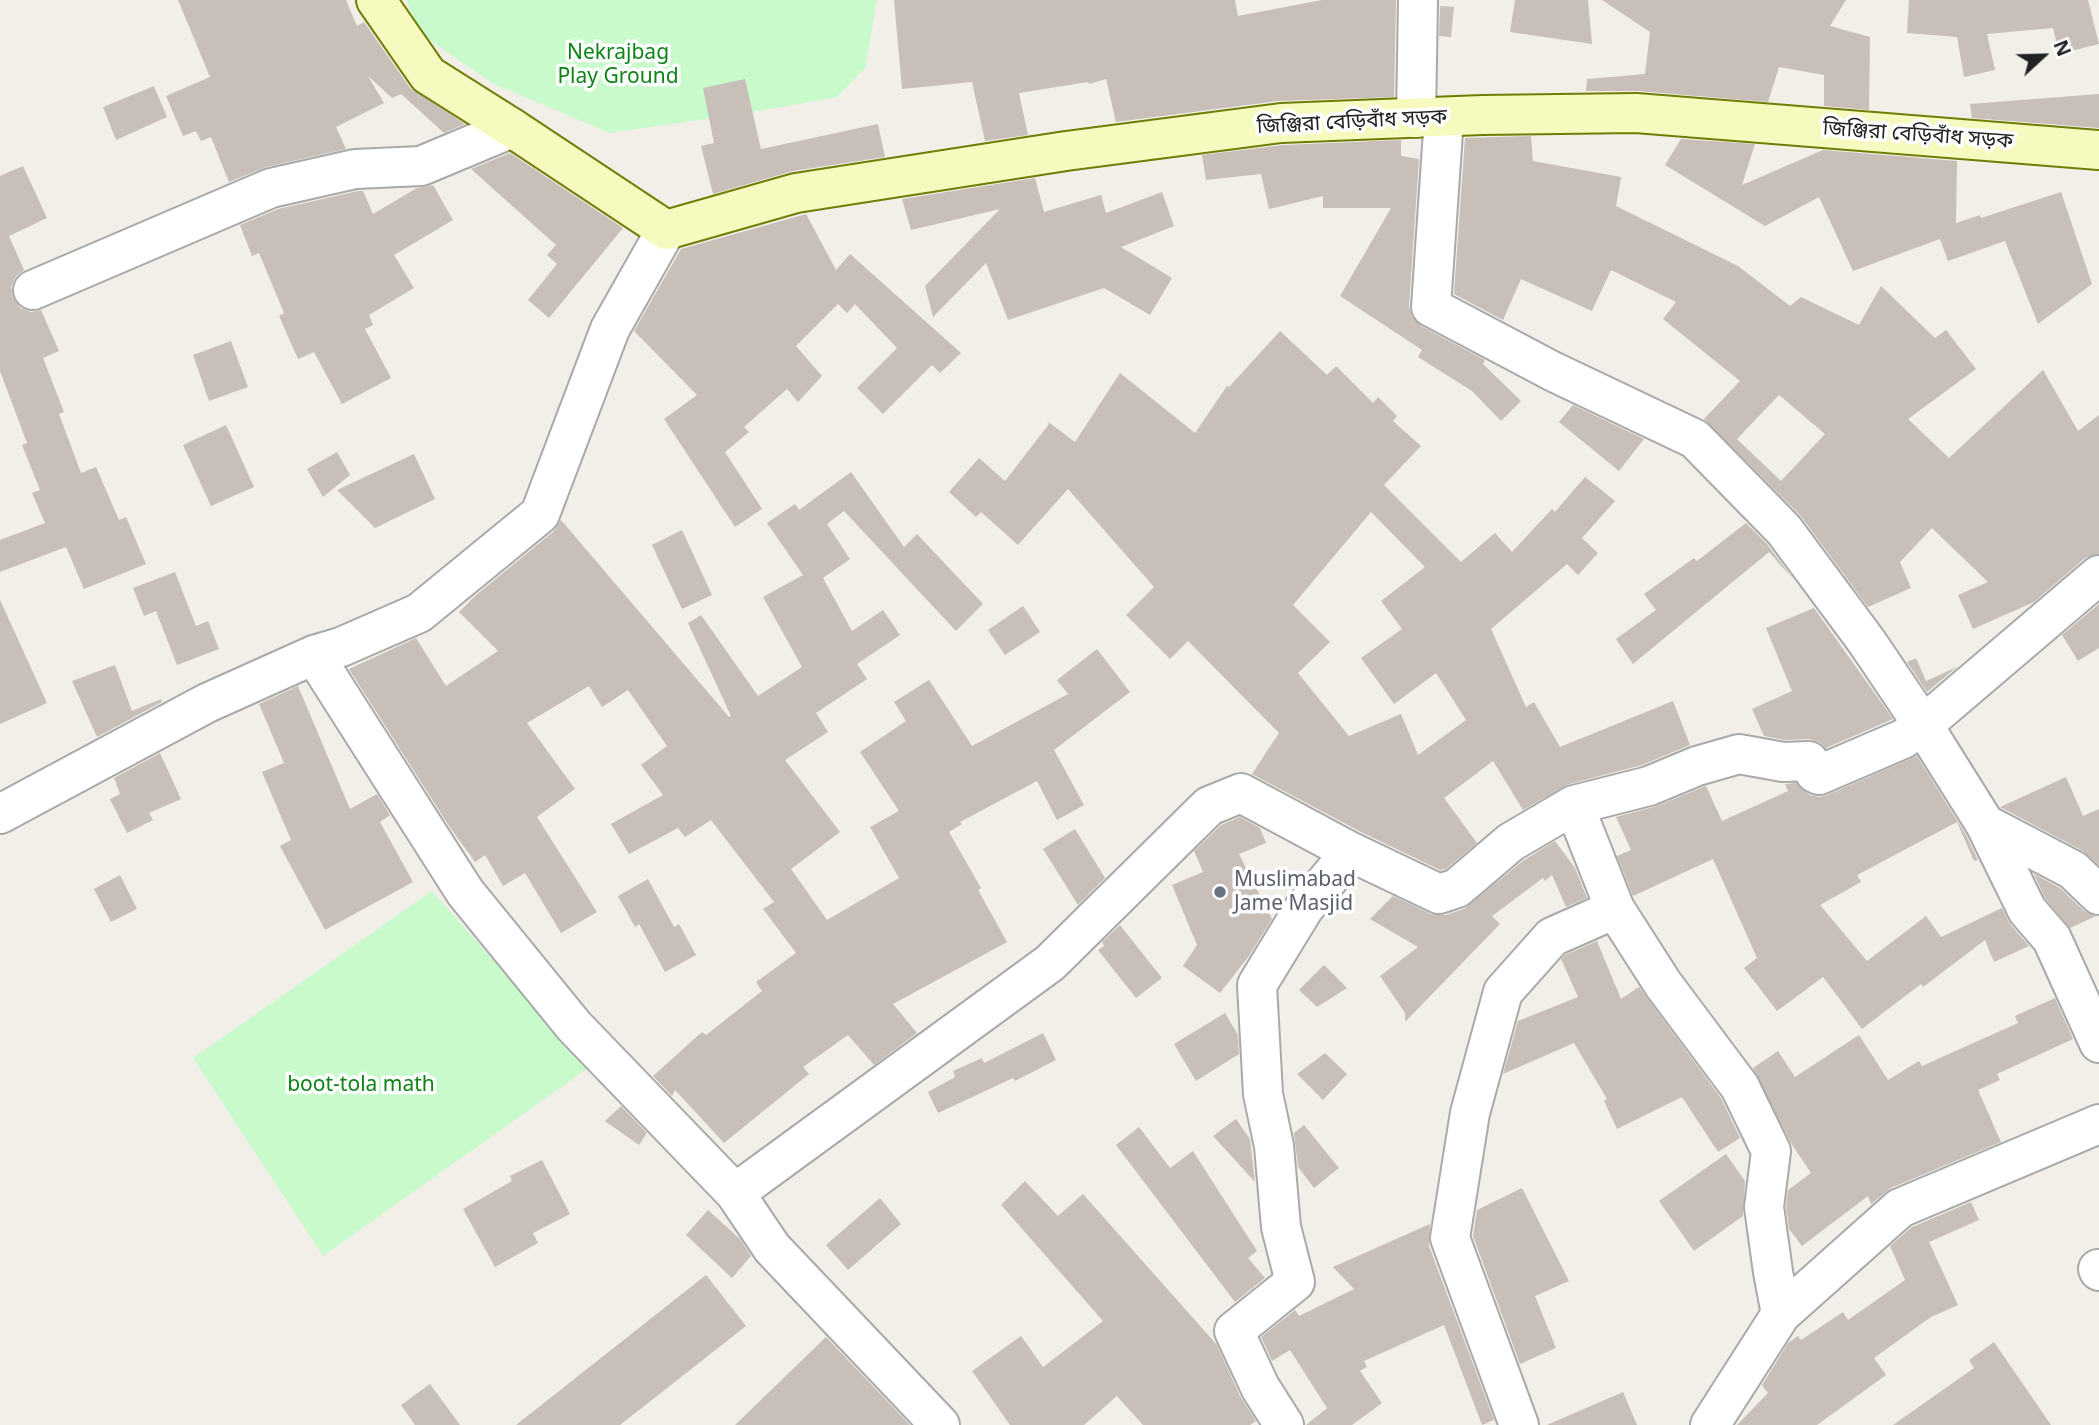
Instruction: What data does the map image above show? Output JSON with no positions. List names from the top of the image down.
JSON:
{
  "streets": {
    "street": ["জিঞ্জিরা বেড়িবাঁধ সড়ক"]
  },
  "parks": ["Nekrajbag Play Ground", "boot-tola math"],
  "places": ["Muslimabad Jame Masjid"],
  "north": "right"
}
